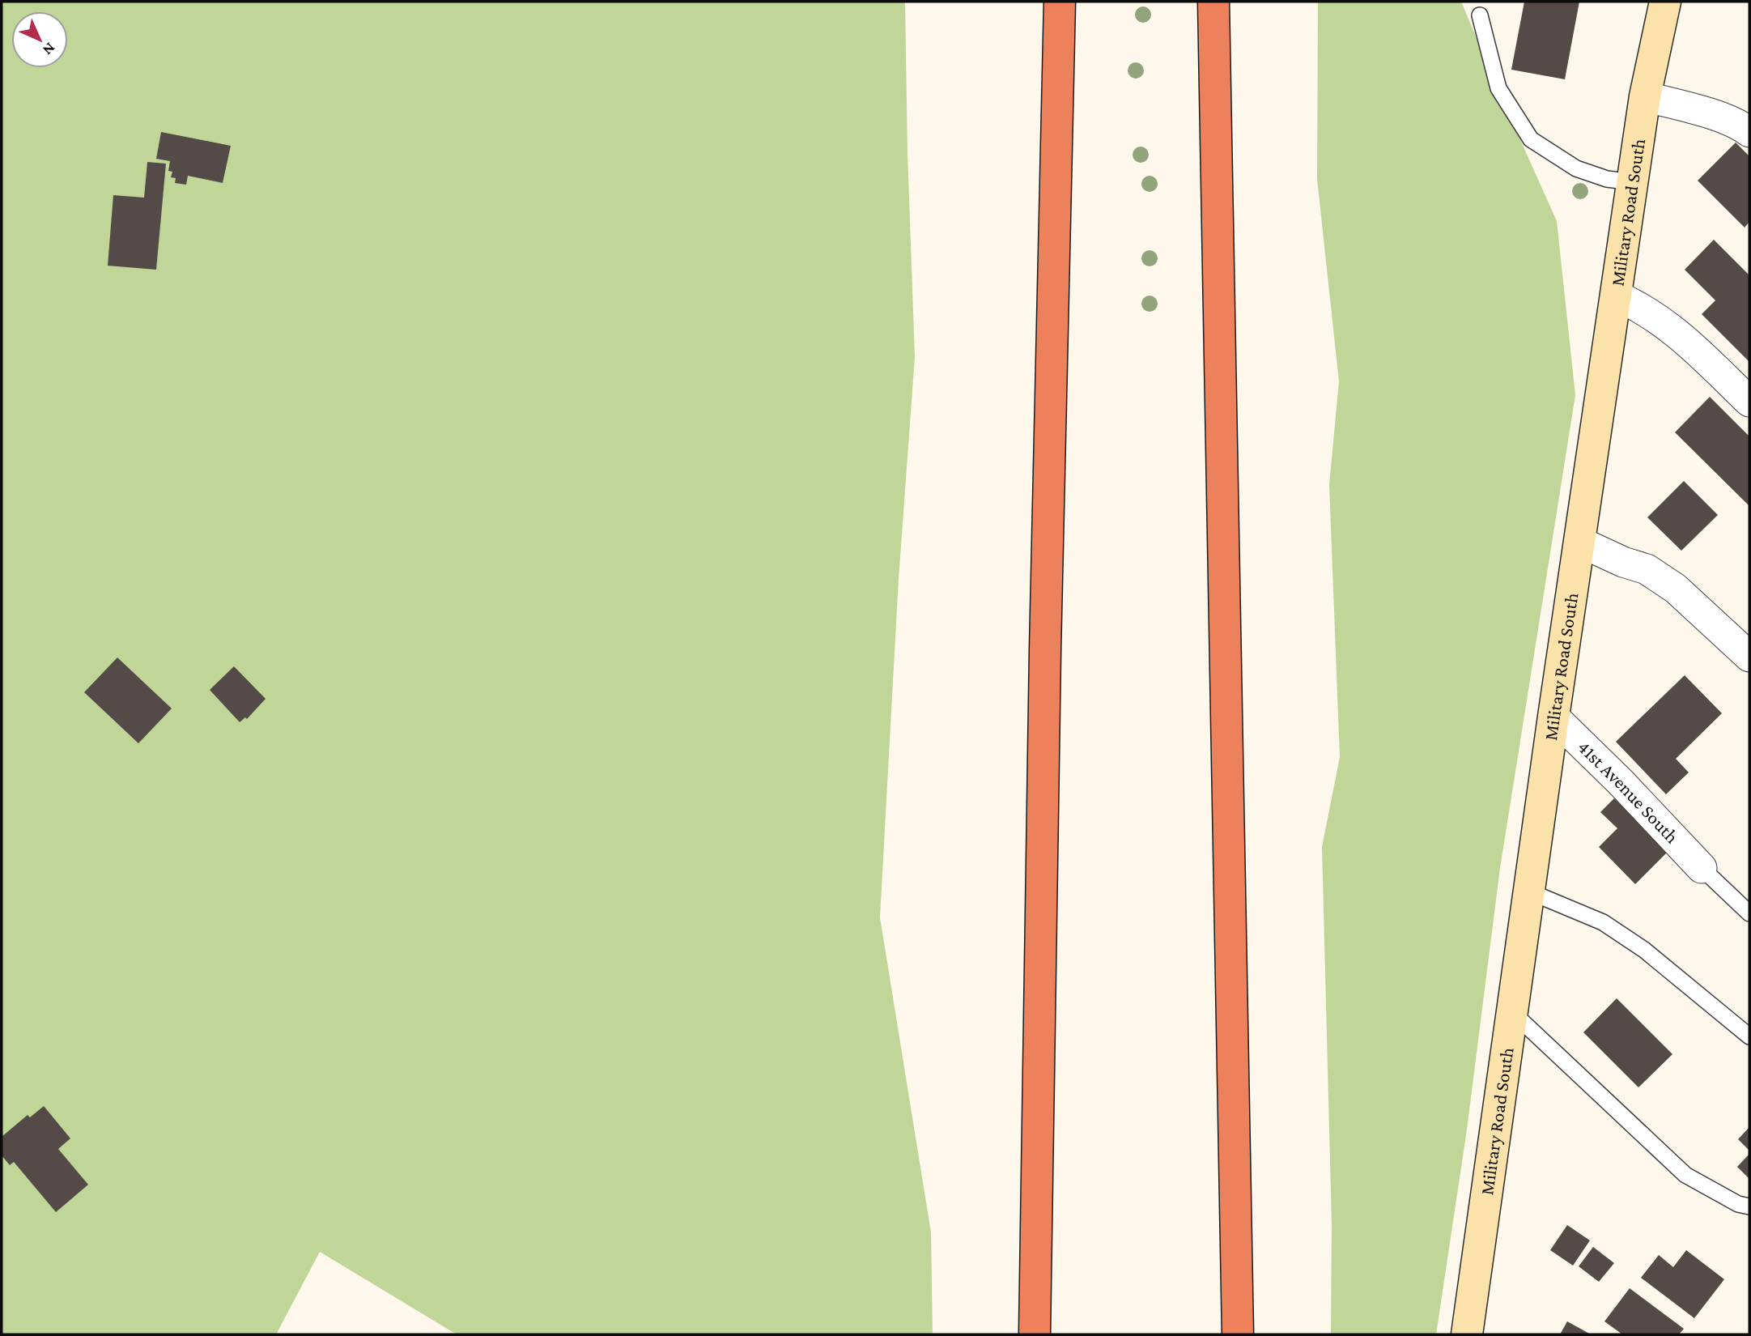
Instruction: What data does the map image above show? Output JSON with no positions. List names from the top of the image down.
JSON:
{
  "streets": {
    "main road": ["Military Road South"],
    "street": ["41st Avenue South"]
  },
  "crossings": [
    ["Military Road South", "41st Avenue South"]
  ],
  "north": "bottom right"
}
